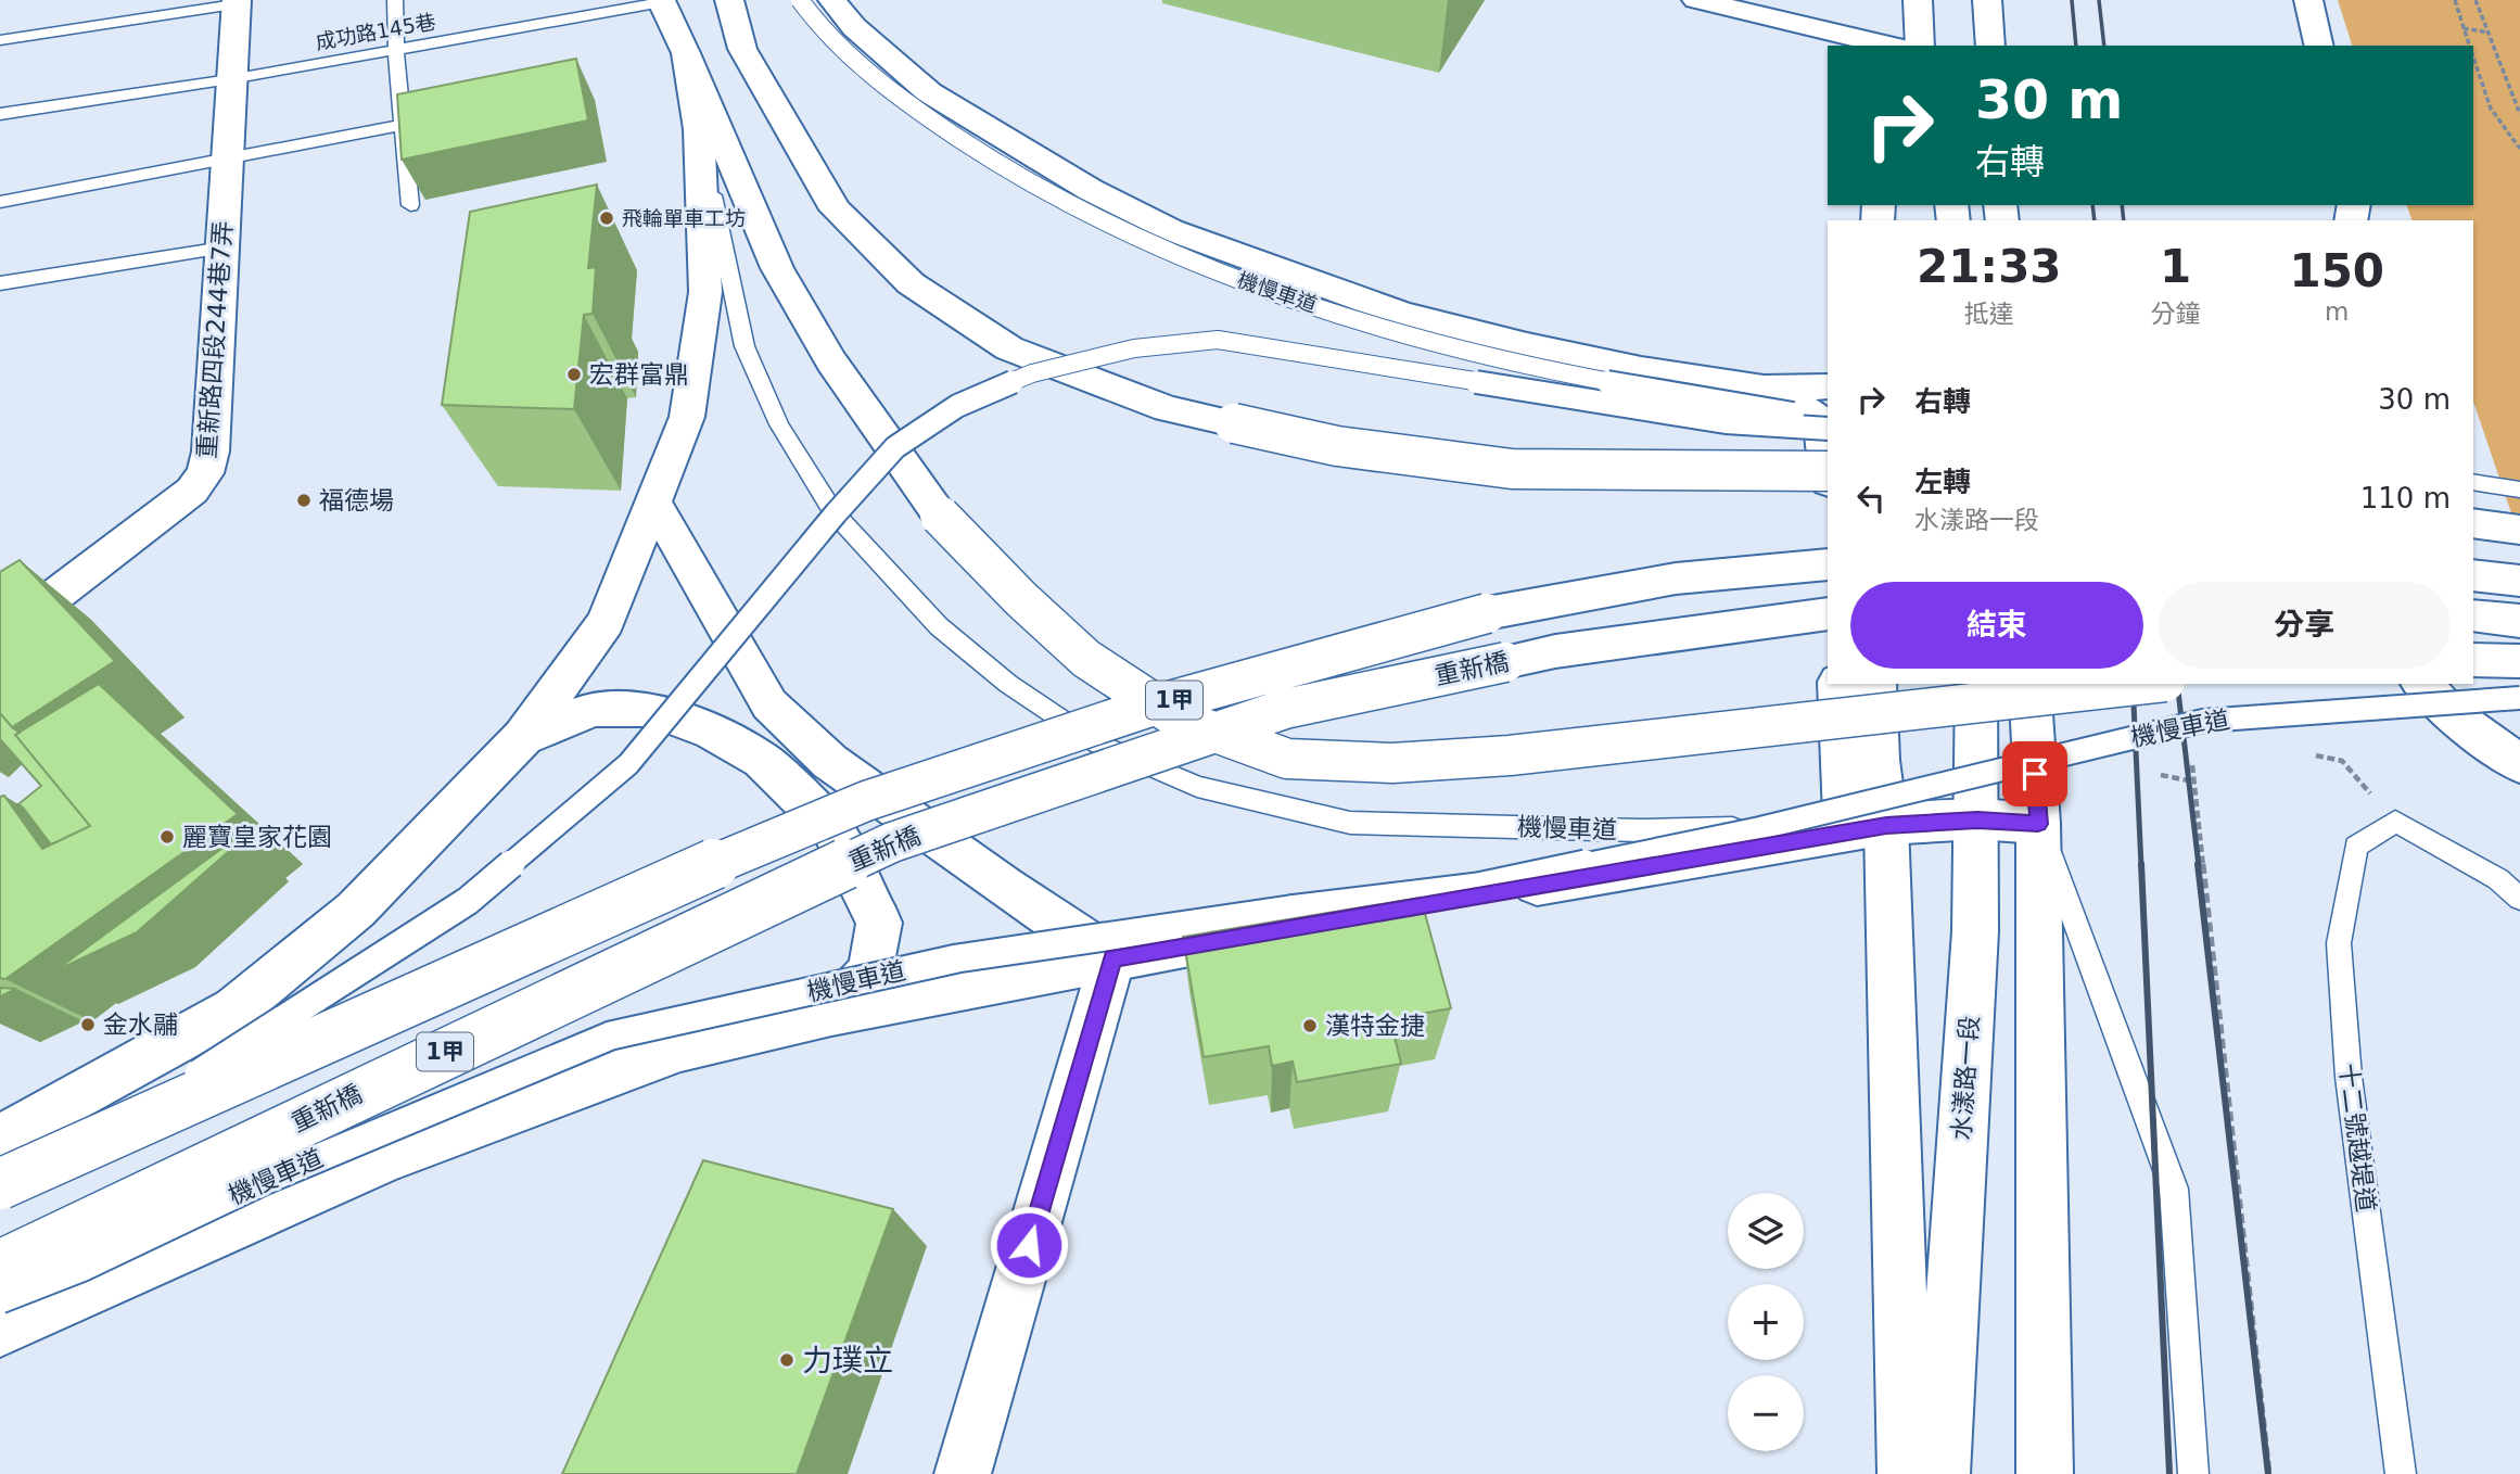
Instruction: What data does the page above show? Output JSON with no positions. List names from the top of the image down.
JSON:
{
  "streets": {
    "main road": [
      "重新路四段244巷7弄",
      "重新橋",
      "1甲",
      "水漾路一段"
    ],
    "lane": ["成功路145巷", "機慢車道", "十二號越堤道"]
  },
  "crossings": [
    ["成功路145巷", "重新路四段244巷7弄"]
  ],
  "places": [
    "飛輪單車工坊",
    "宏群富鼎",
    "福德場",
    "麗寶皇家花園",
    "金水鬴",
    "漢特金捷",
    "力璞立"
  ],
  "page": {
    "turn": ["30 m", "右轉"],
    "eta": [
      "21:33",
      "抵達",
      "1",
      "分鐘",
      "150",
      "m"
    ],
    "list": [
      {
        "name": "右轉",
        "value": "30 m"
      },
      {
        "name": "左轉",
        "note": "水漾路一段",
        "value": "110 m"
      }
    ],
    "buttons": ["結束", "分享"],
    "map_buttons": ["+", "−"]
  }
}
